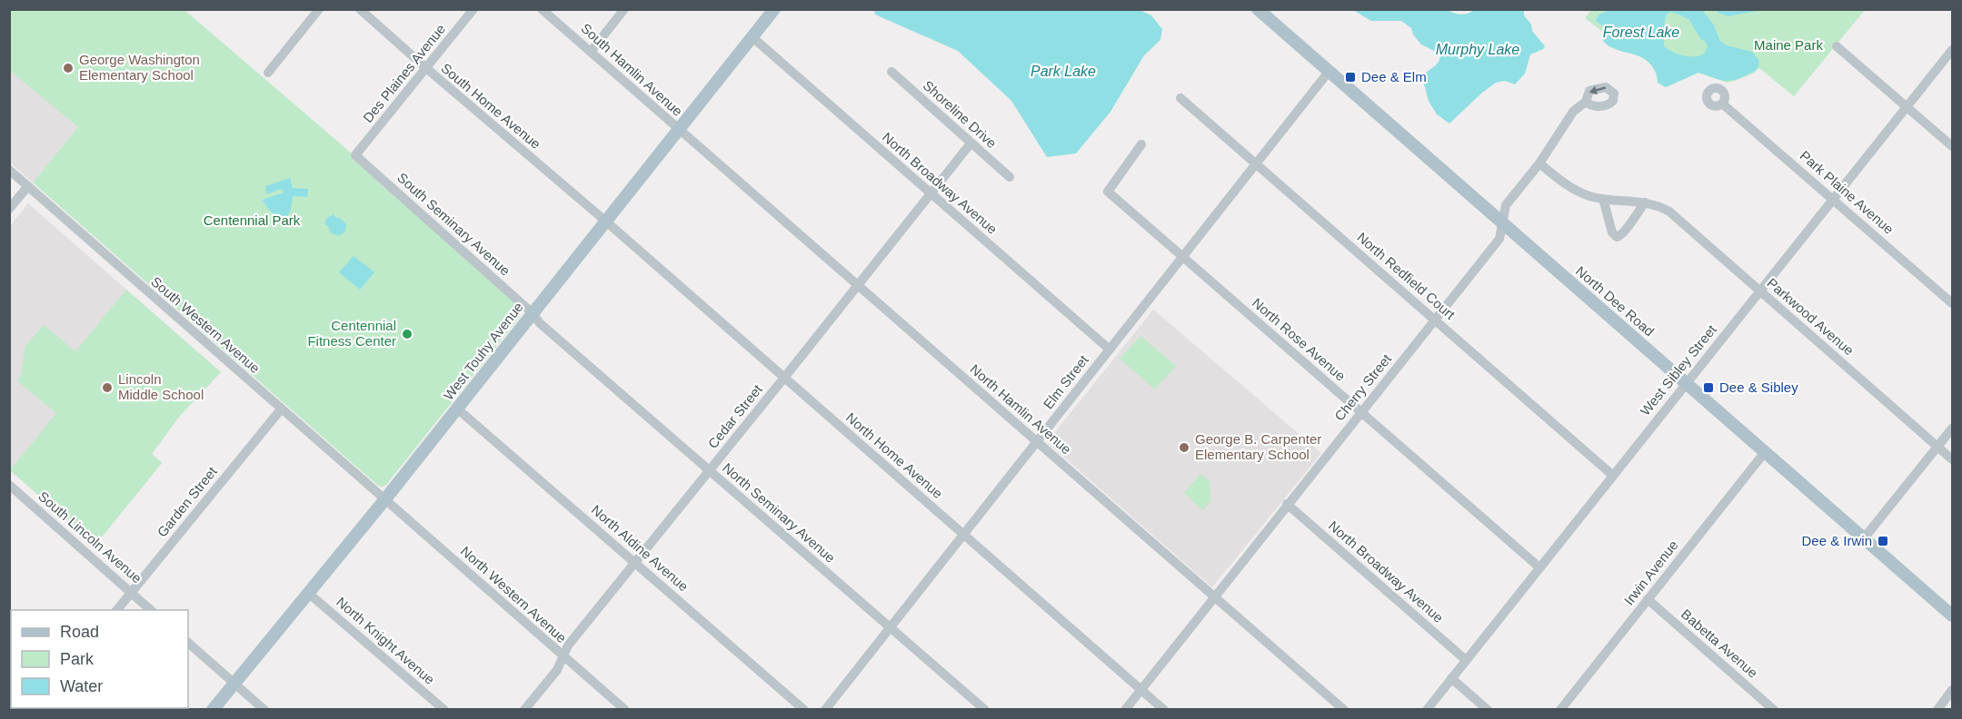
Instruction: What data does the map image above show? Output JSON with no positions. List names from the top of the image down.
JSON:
{
  "streets": {
    "main road": ["North Dee Road", "West Touhy Avenue"],
    "street": [
      "South Hamlin Avenue",
      "Des Plaines Avenue",
      "South Home Avenue",
      "Shoreline Drive",
      "North Broadway Avenue",
      "Park Plaine Avenue",
      "South Seminary Avenue",
      "North Redfield Court",
      "Parkwood Avenue",
      "South Western Avenue",
      "North Rose Avenue",
      "West Sibley Street",
      "Elm Street",
      "Cherry Street",
      "North Hamlin Avenue",
      "Cedar Street",
      "North Home Avenue",
      "Garden Street",
      "North Seminary Avenue",
      "South Lincoln Avenue",
      "North Aldine Avenue",
      "Irwin Avenue",
      "North Western Avenue",
      "North Knight Avenue",
      "Babetta Avenue"
    ]
  },
  "crossings": [
    ["South Hamlin Avenue", "West Touhy Avenue"],
    ["South Hamlin Avenue", "North Hamlin Avenue"],
    ["Des Plaines Avenue", "South Home Avenue"],
    ["Des Plaines Avenue", "South Seminary Avenue"],
    ["South Home Avenue", "West Touhy Avenue"],
    ["South Home Avenue", "North Home Avenue"],
    ["Shoreline Drive", "Cedar Street"],
    ["North Broadway Avenue", "West Touhy Avenue"],
    ["North Broadway Avenue", "West Sibley Street"],
    ["North Broadway Avenue", "Elm Street"],
    ["North Broadway Avenue", "Cherry Street"],
    ["North Broadway Avenue", "Cedar Street"],
    ["Park Plaine Avenue", "West Sibley Street"],
    ["South Seminary Avenue", "West Touhy Avenue"],
    ["South Seminary Avenue", "North Seminary Avenue"],
    ["North Redfield Court", "West Sibley Street"],
    ["North Redfield Court", "Elm Street"],
    ["North Redfield Court", "Cherry Street"],
    ["North Dee Road", "West Sibley Street"],
    ["North Dee Road", "Elm Street"],
    ["North Dee Road", "Cherry Street"],
    ["North Dee Road", "Irwin Avenue"],
    ["Parkwood Avenue", "West Sibley Street"],
    ["Parkwood Avenue", "Cherry Street"],
    ["South Western Avenue", "West Touhy Avenue"],
    ["South Western Avenue", "Garden Street"],
    ["South Western Avenue", "North Western Avenue"],
    ["North Rose Avenue", "West Sibley Street"],
    ["North Rose Avenue", "Elm Street"],
    ["North Rose Avenue", "Cherry Street"],
    ["West Touhy Avenue", "North Hamlin Avenue"],
    ["West Touhy Avenue", "North Home Avenue"],
    ["West Touhy Avenue", "North Seminary Avenue"],
    ["West Touhy Avenue", "North Aldine Avenue"],
    ["West Touhy Avenue", "North Western Avenue"],
    ["West Touhy Avenue", "North Knight Avenue"],
    ["Elm Street", "North Hamlin Avenue"],
    ["Elm Street", "North Home Avenue"],
    ["Elm Street", "North Seminary Avenue"],
    ["Cherry Street", "North Hamlin Avenue"],
    ["Cherry Street", "North Home Avenue"],
    ["North Hamlin Avenue", "Cedar Street"],
    ["Cedar Street", "North Home Avenue"],
    ["Cedar Street", "North Seminary Avenue"],
    ["Cedar Street", "North Aldine Avenue"],
    ["Cedar Street", "North Western Avenue"],
    ["Garden Street", "South Lincoln Avenue"],
    ["Irwin Avenue", "Babetta Avenue"]
  ],
  "water": ["Forest Lake", "Murphy Lake", "Park Lake"],
  "parks": ["Maine Park", "Centennial Park"],
  "places": {
    "other": [
      "George Washington Elementary School",
      "Centennial Fitness Center",
      "Lincoln Middle School",
      "George B. Carpenter Elementary School"
    ],
    "transit": ["Dee & Elm", "Dee & Sibley", "Dee & Irwin"]
  },
  "legend": ["Road", "Park", "Water"]
}
